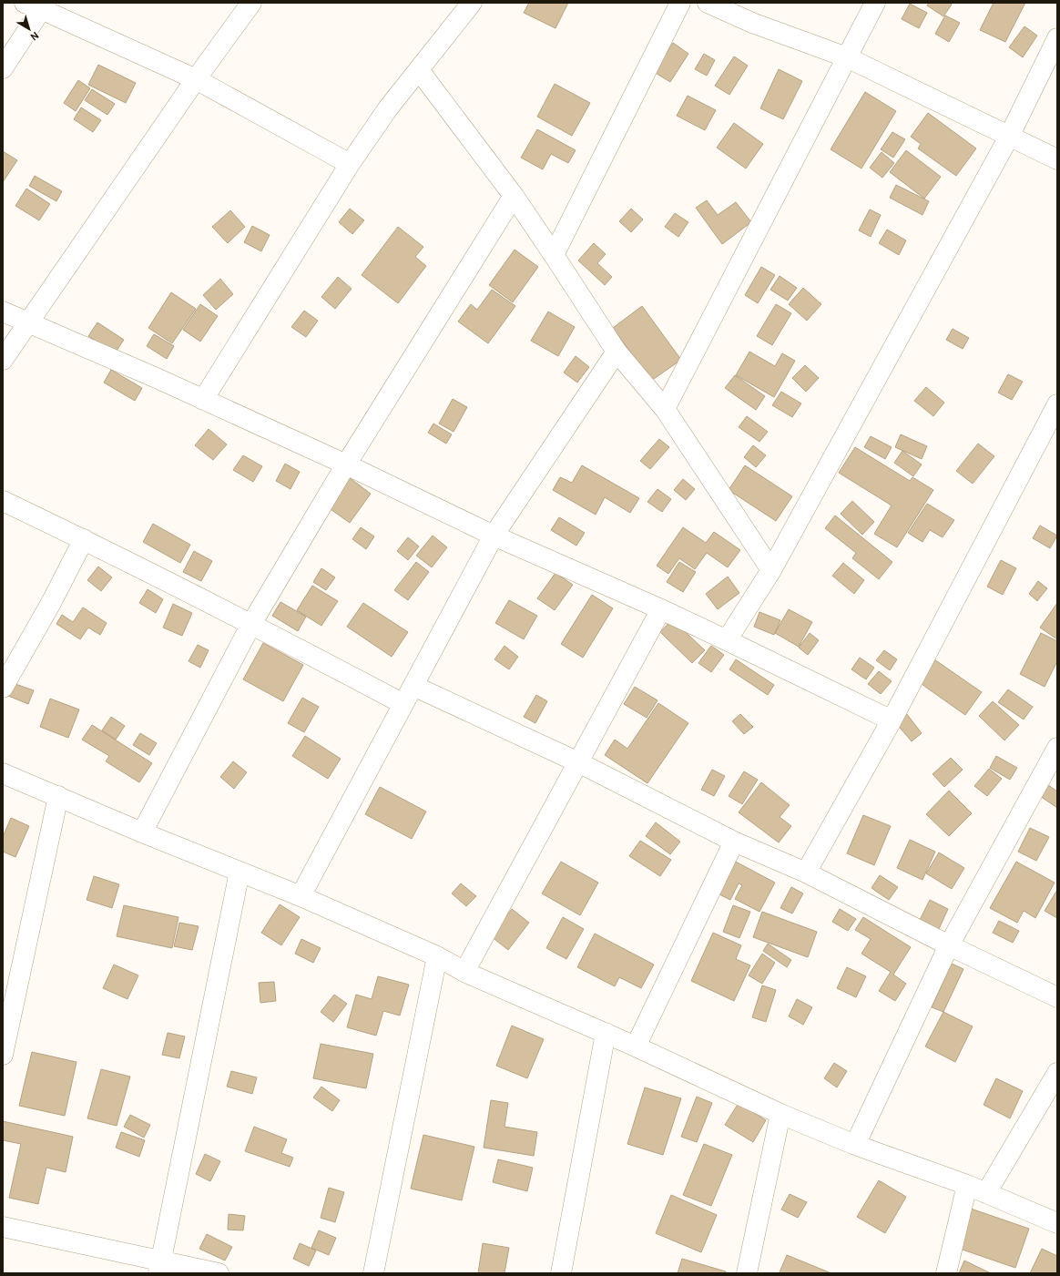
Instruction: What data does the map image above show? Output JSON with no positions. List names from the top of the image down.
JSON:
{
  "north": "bottom right"
}
